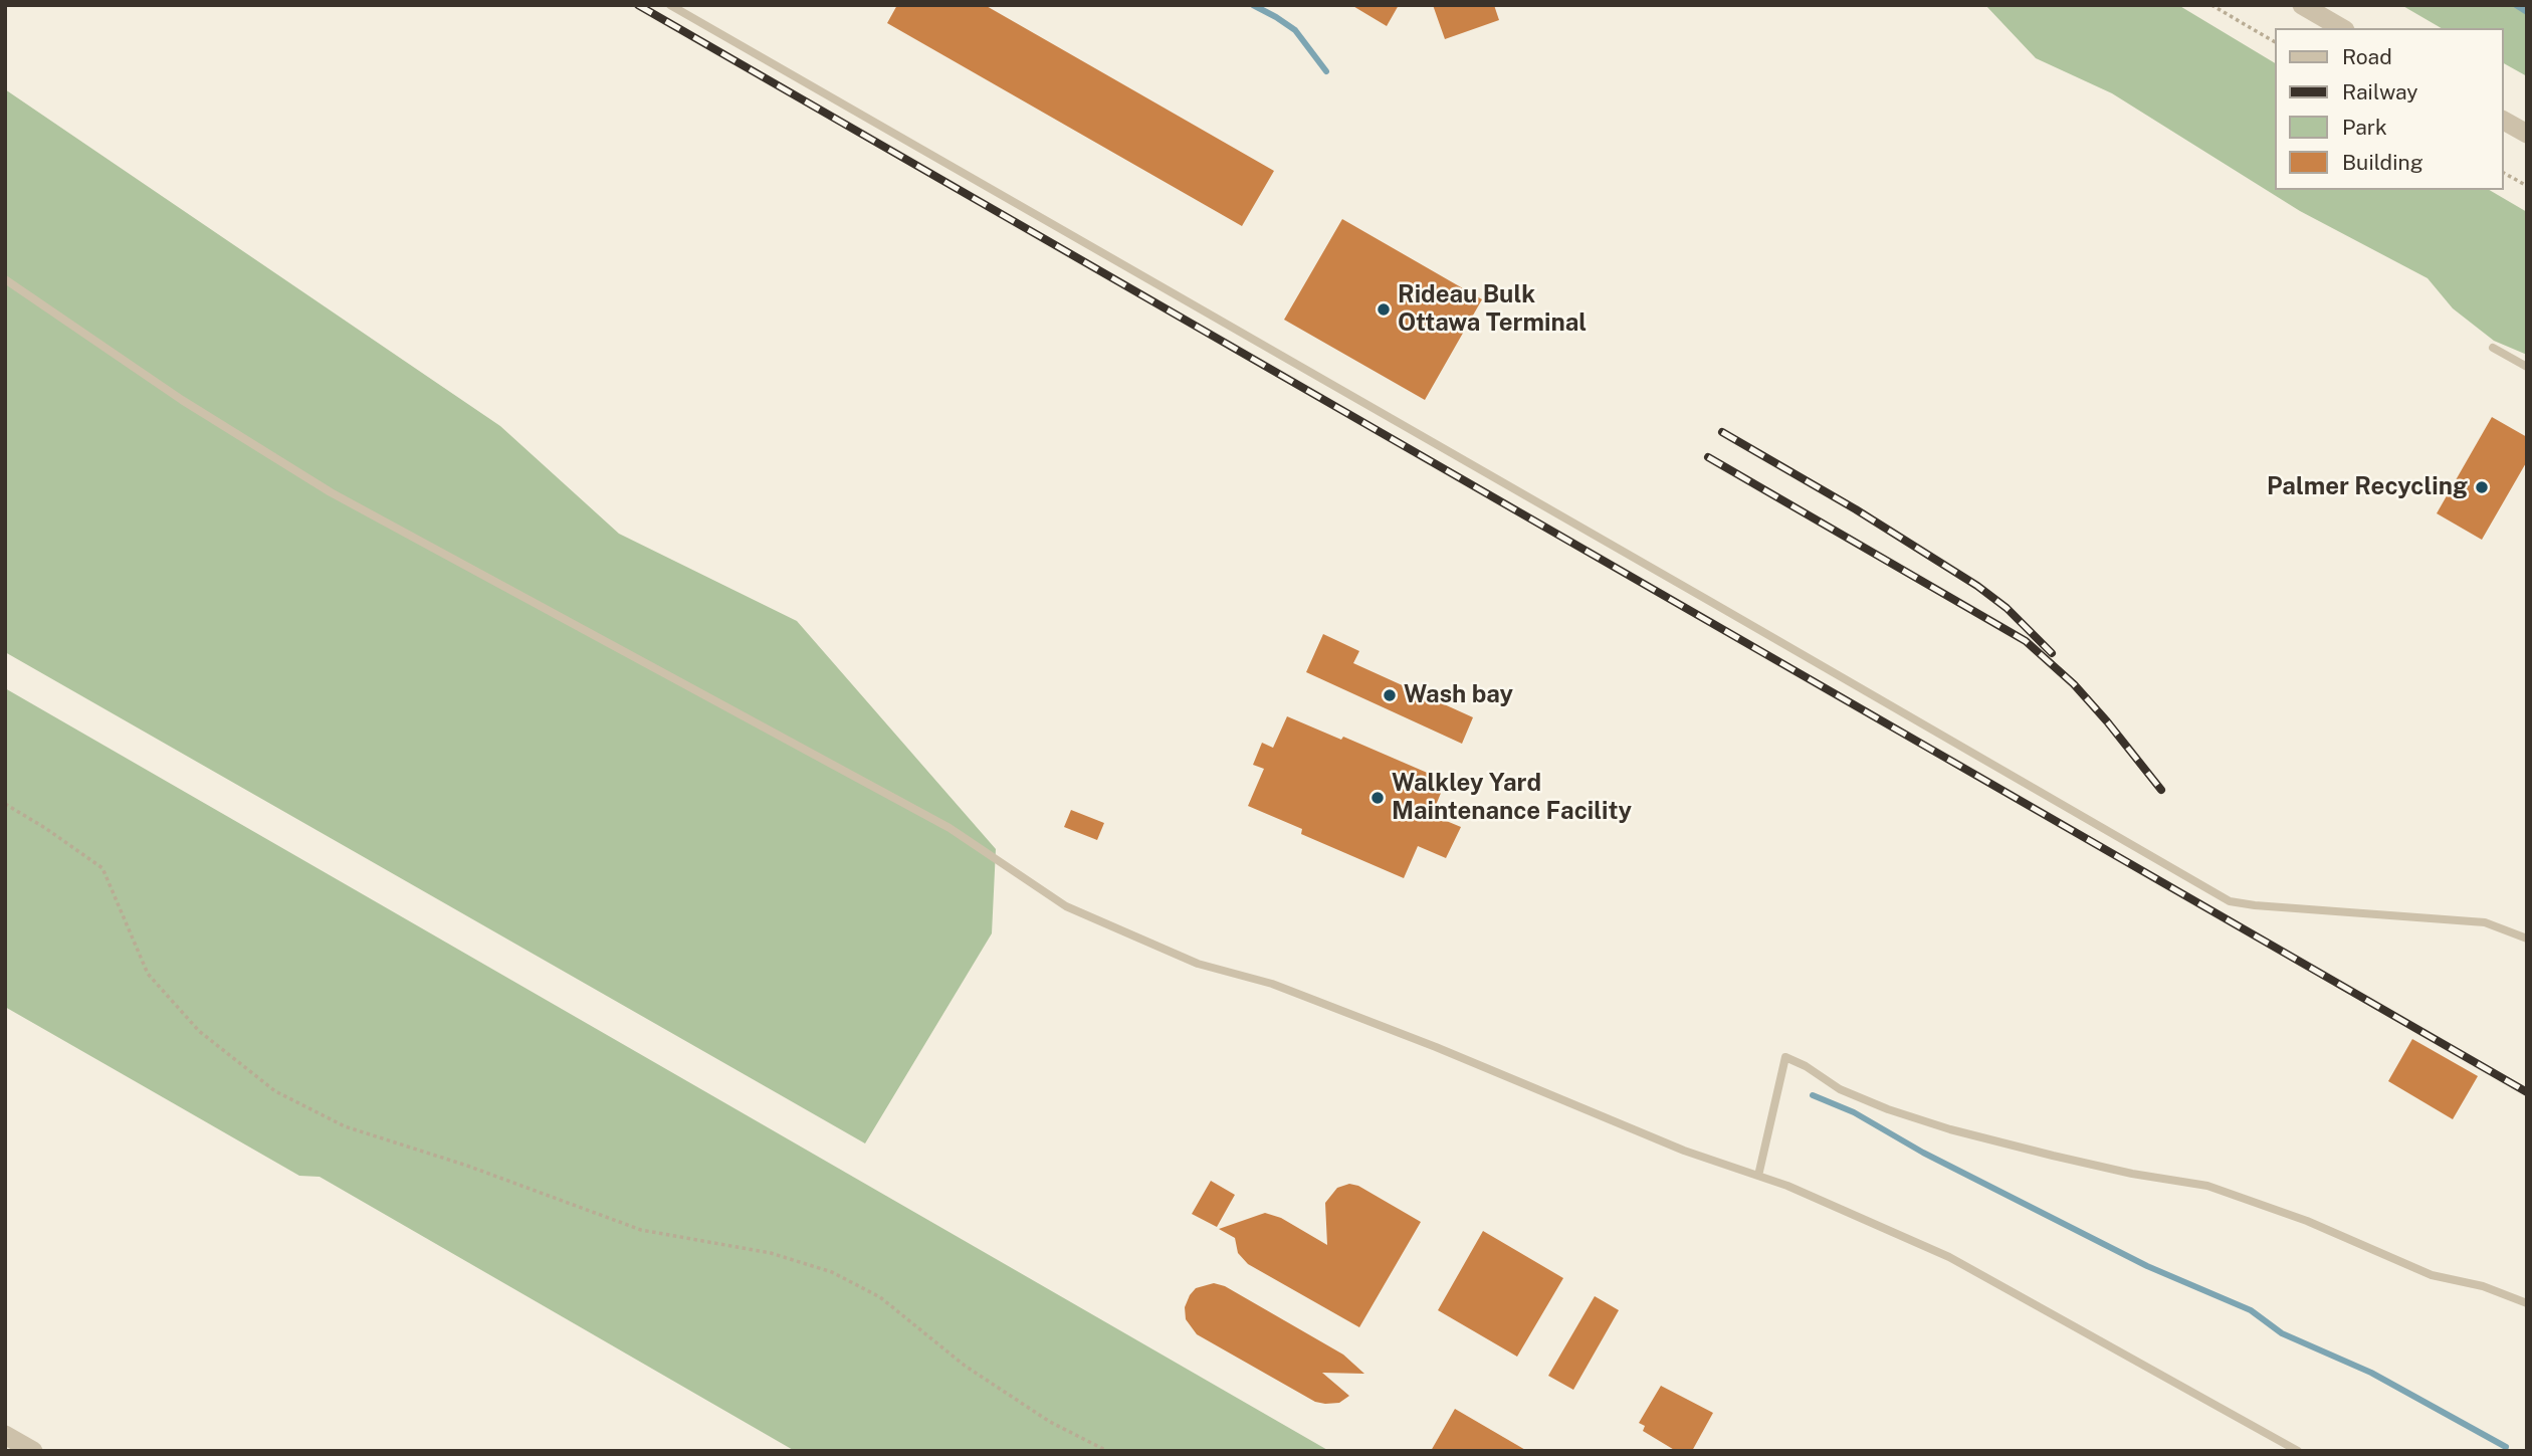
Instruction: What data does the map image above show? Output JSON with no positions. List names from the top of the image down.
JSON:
{
  "places": [
    "Rideau Bulk Ottawa Terminal",
    "Palmer Recycling",
    "Wash bay",
    "Walkley Yard Maintenance Facility"
  ],
  "legend": [
    "Road",
    "Railway",
    "Park",
    "Building"
  ]
}
